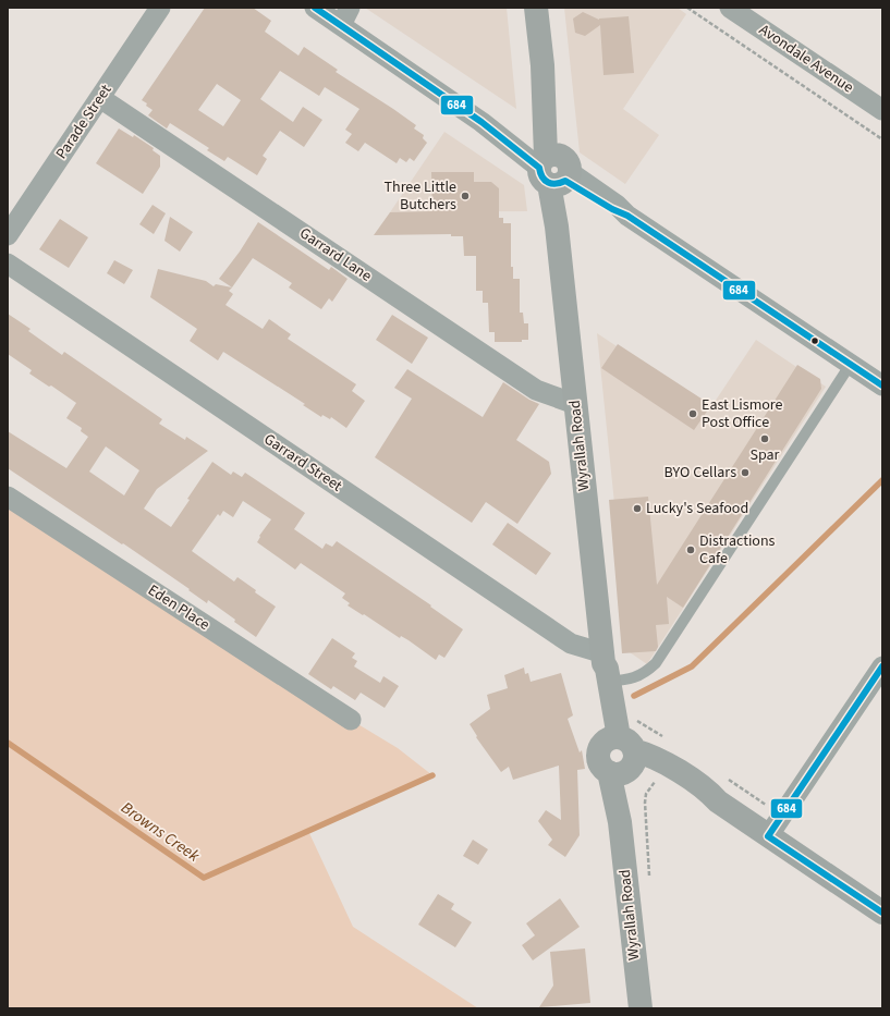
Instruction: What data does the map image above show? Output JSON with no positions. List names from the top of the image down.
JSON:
{
  "streets": {
    "main road": ["Wyrallah Road"],
    "street": [
      "Avondale Avenue",
      "Parade Street",
      "Garrard Lane",
      "Garrard Street",
      "Eden Place"
    ]
  },
  "crossings": [
    ["Parade Street", "Garrard Lane"],
    ["Garrard Lane", "Wyrallah Road"],
    ["Wyrallah Road", "Garrard Street"]
  ],
  "water": ["Browns Creek"],
  "places": [
    "Three Little Butchers",
    "East Lismore Post Office",
    "Spar",
    "BYO Cellars",
    "Lucky's Seafood",
    "Distractions Cafe"
  ],
  "lines": ["transit line 684"]
}
